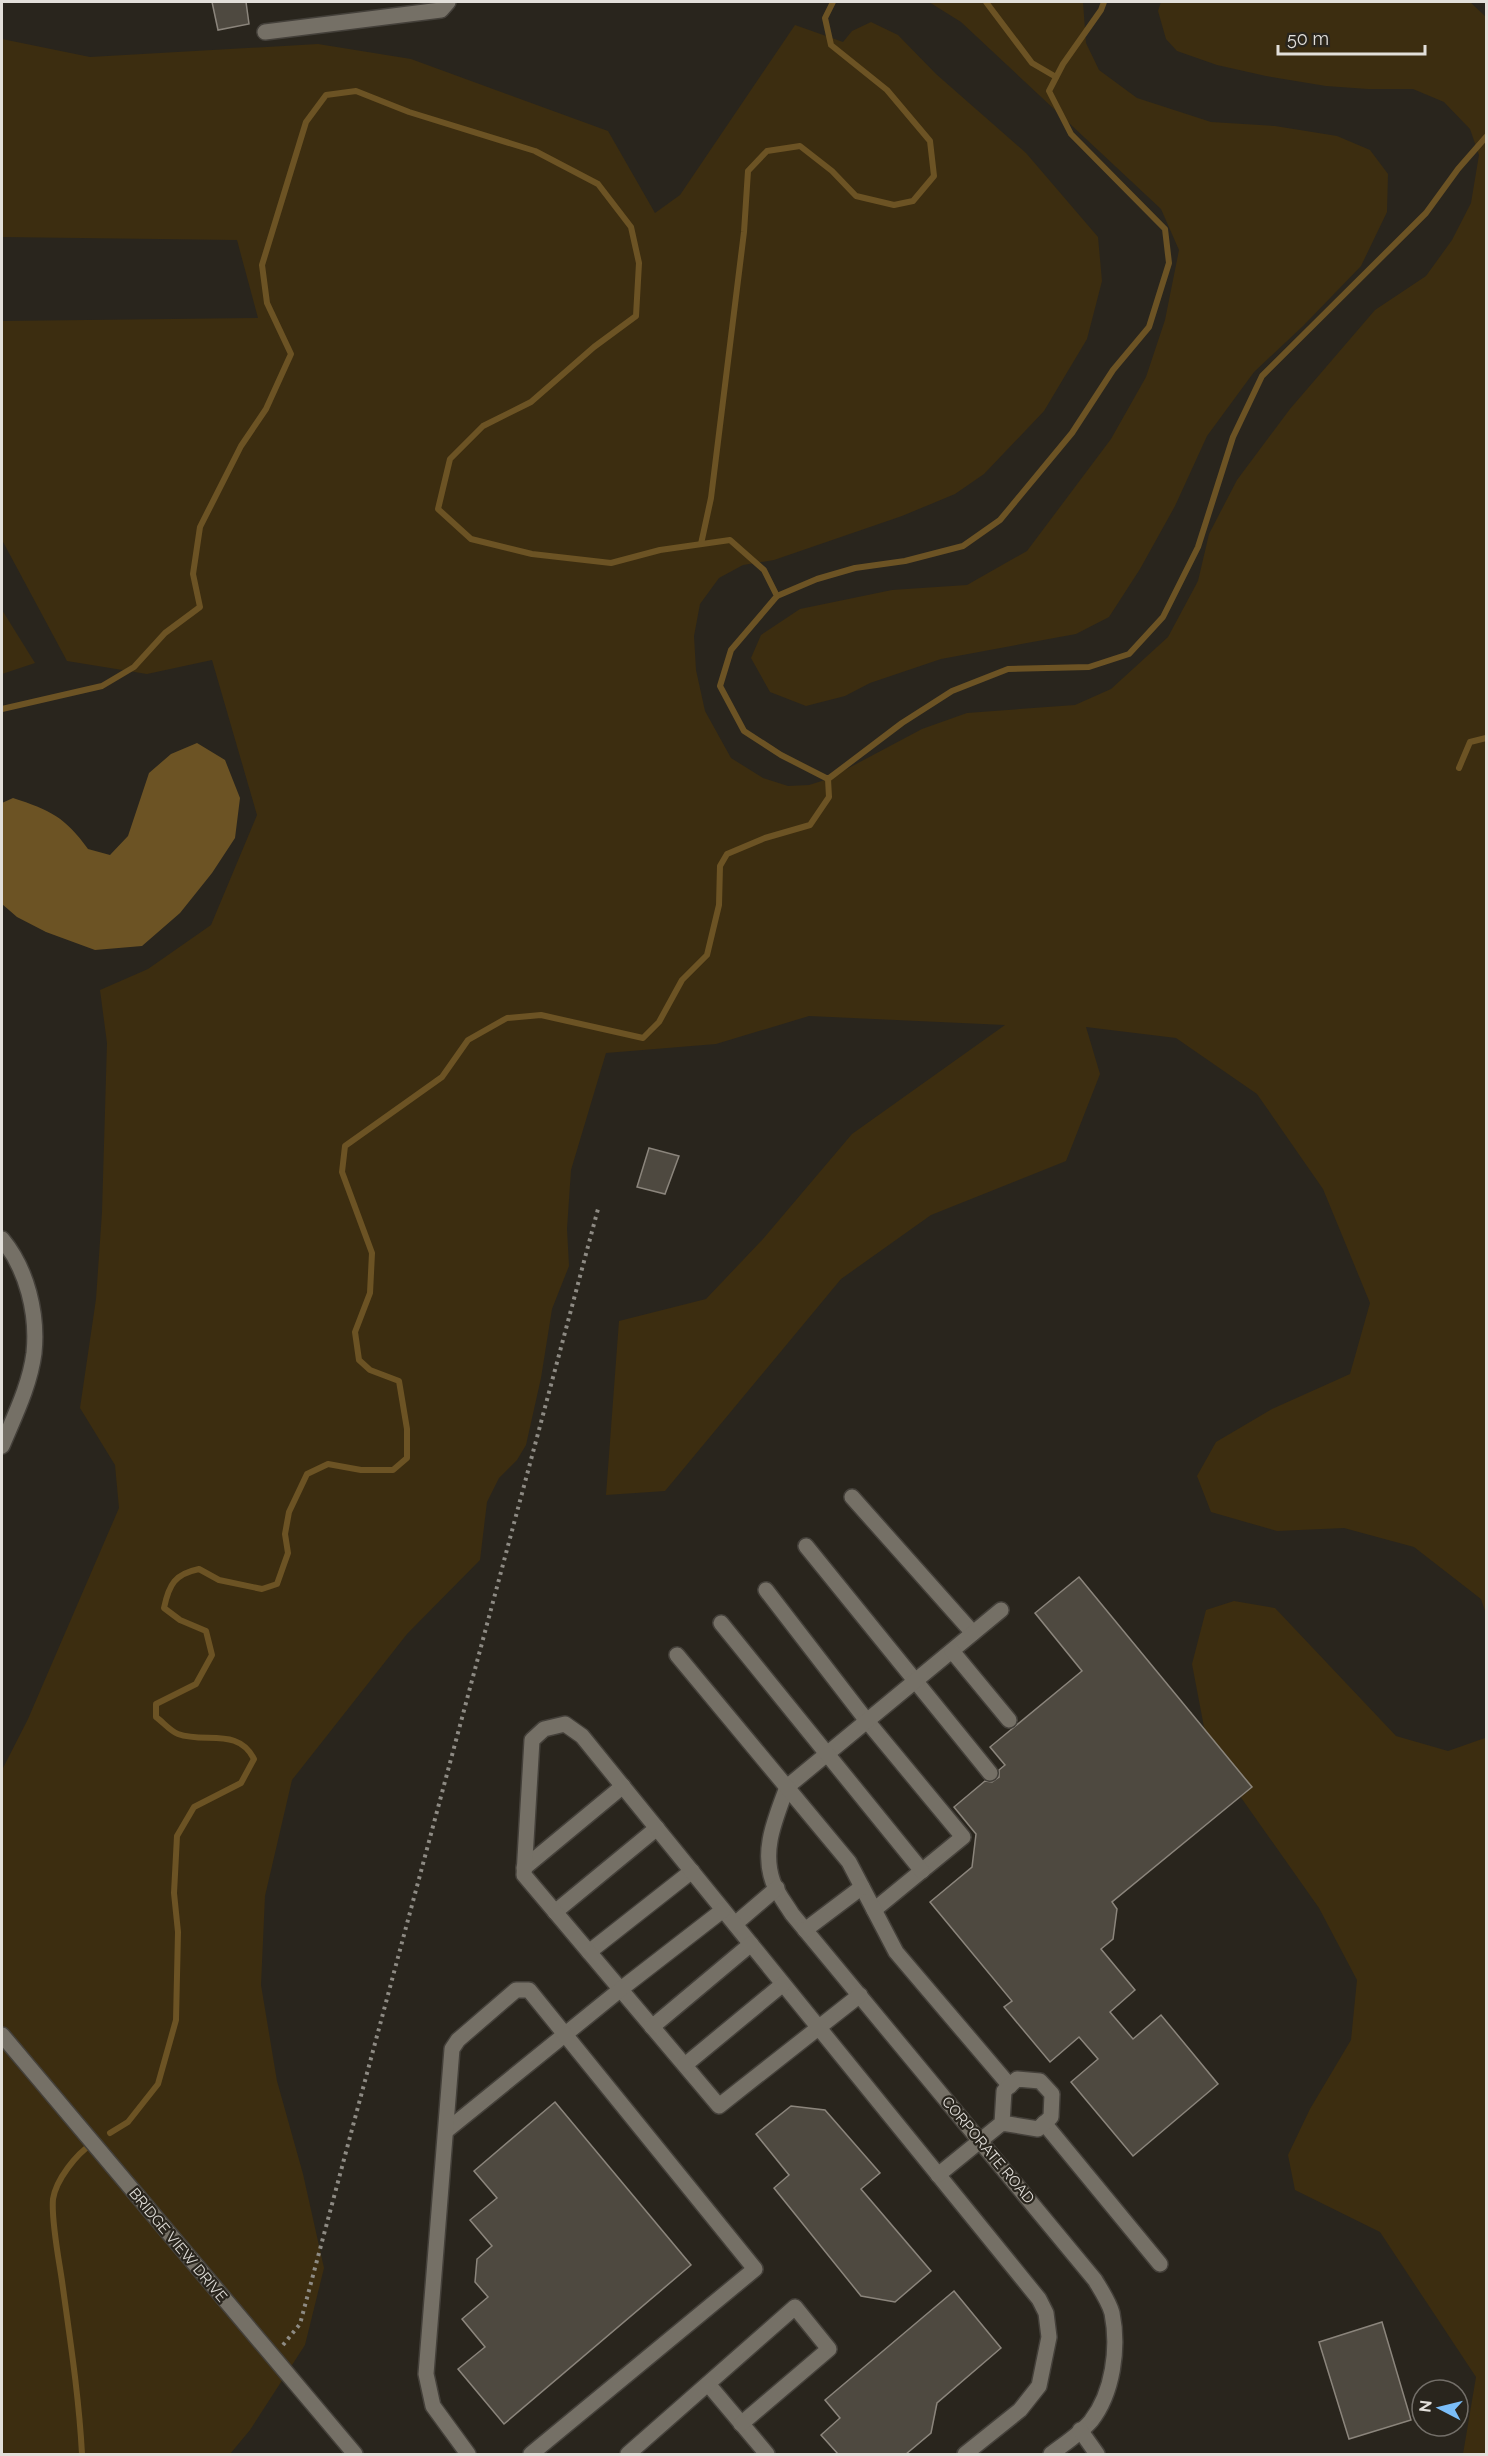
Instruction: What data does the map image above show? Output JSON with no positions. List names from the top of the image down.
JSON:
{
  "streets": {
    "street": ["CORPORATE ROAD", "BRIDGE VIEW DRIVE"]
  },
  "scale_bar": "50 m",
  "north": "left"
}
